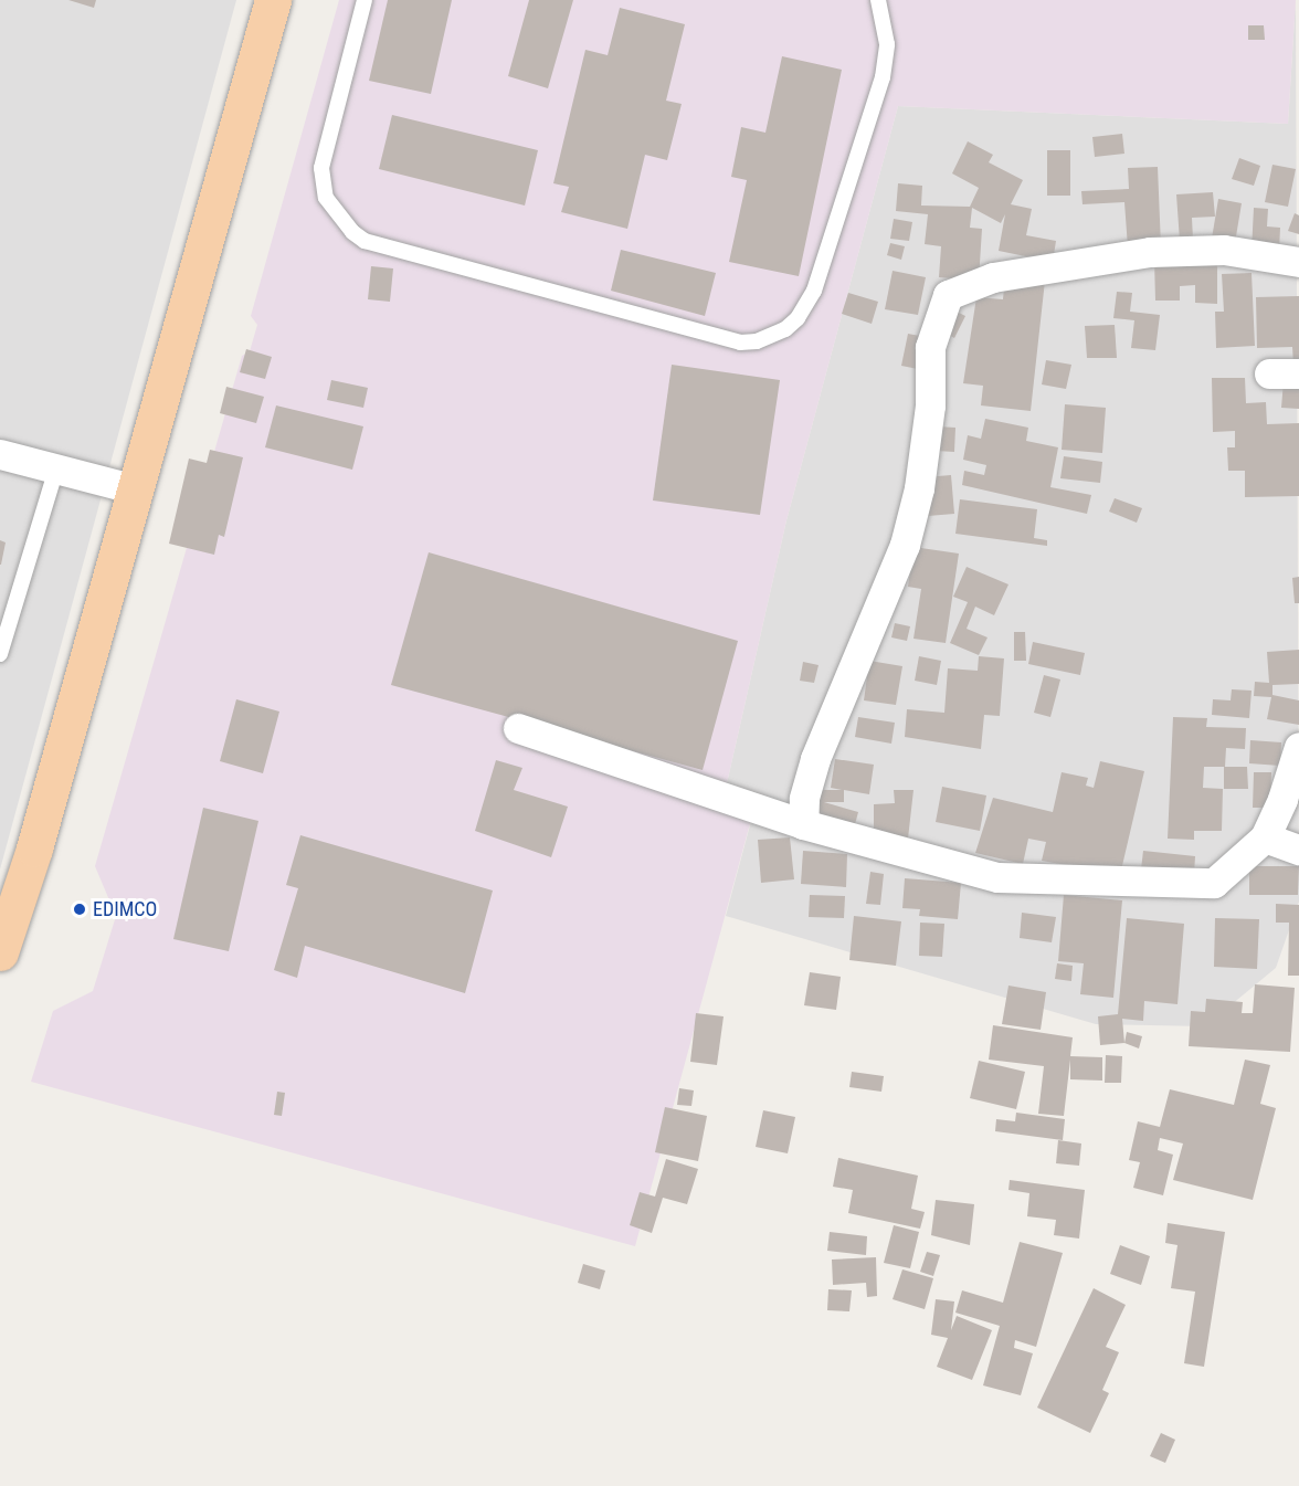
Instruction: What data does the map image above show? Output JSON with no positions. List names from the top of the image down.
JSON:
{
  "places": ["EDIMCO"]
}
